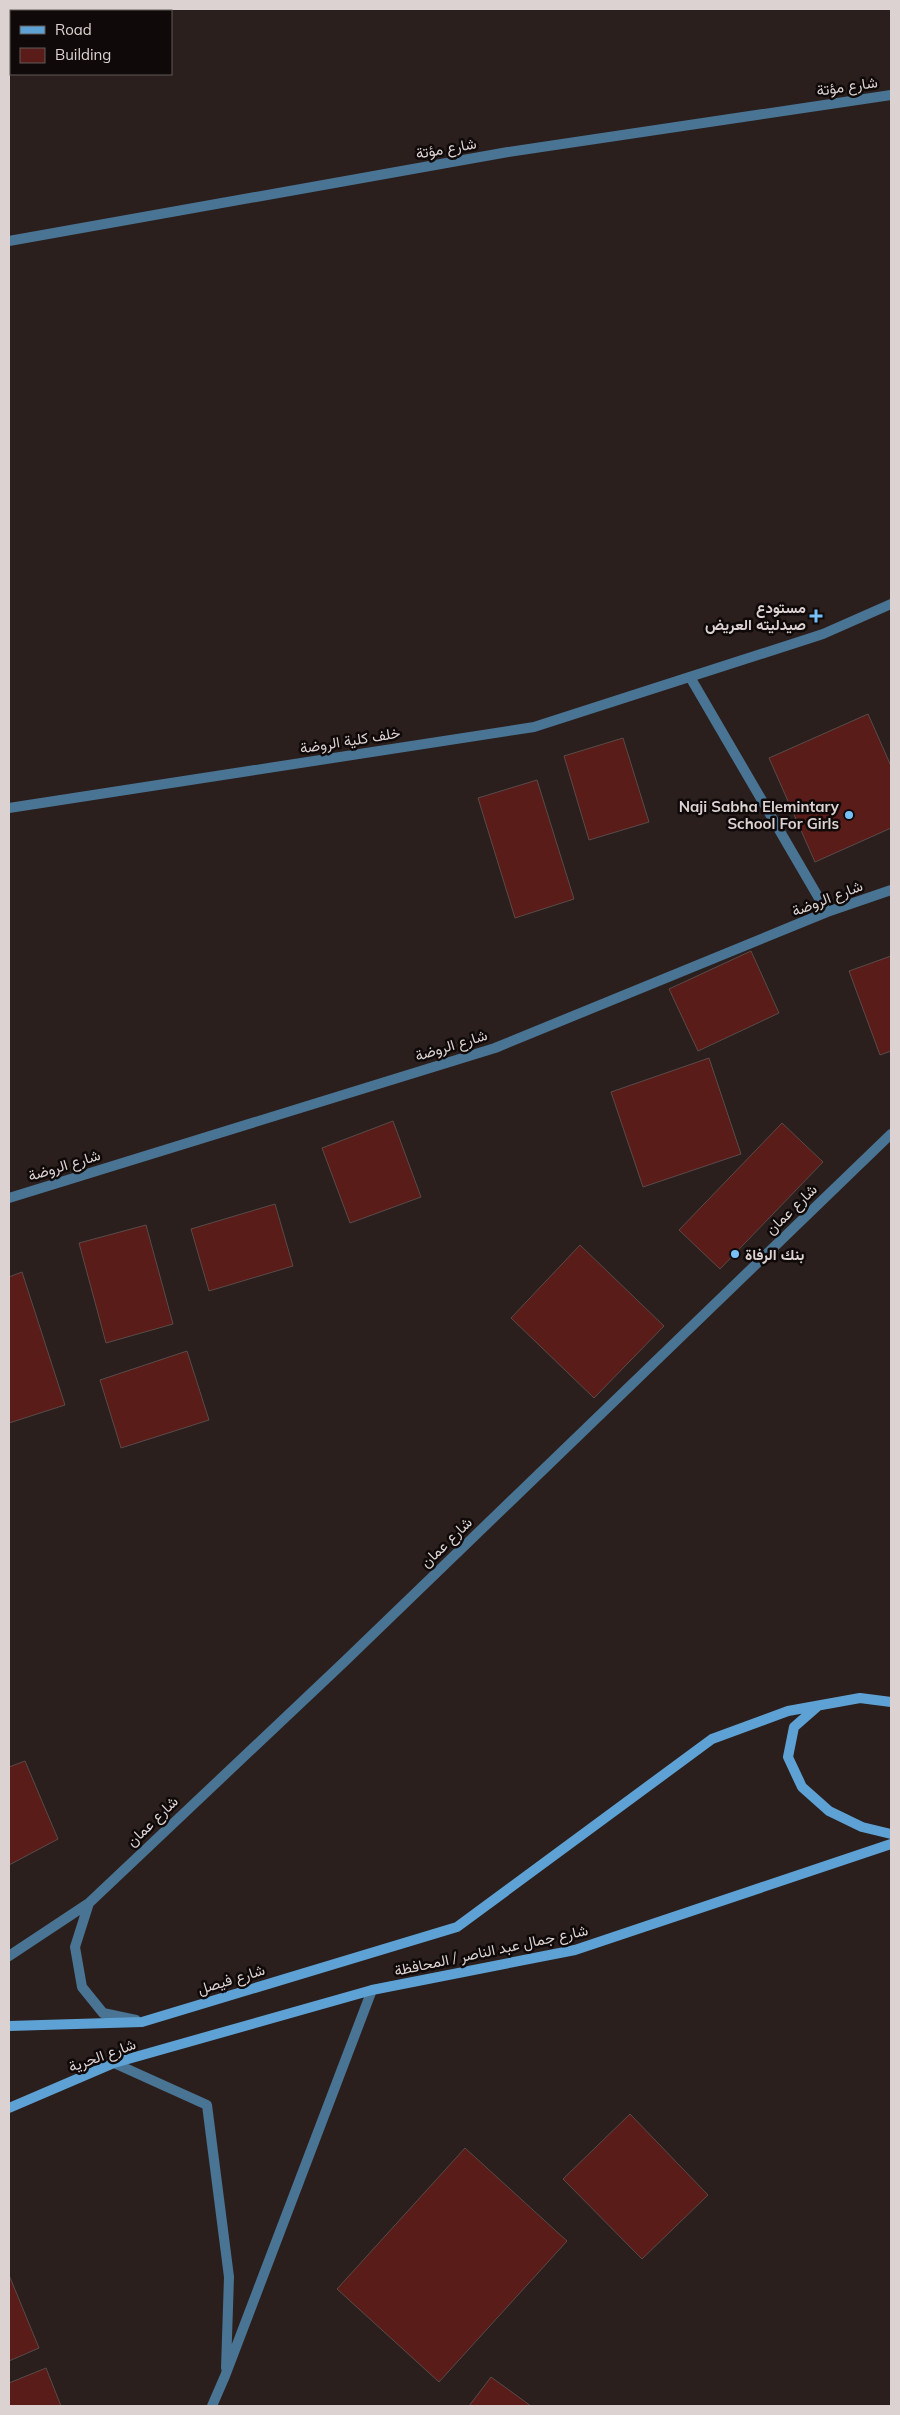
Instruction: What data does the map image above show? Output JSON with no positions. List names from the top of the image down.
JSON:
{
  "streets": {
    "main road": ["شارع جمال عبد الناصر / المحافظة", "شارع فيصل", "شارع الحرية"],
    "street": [
      "شارع مؤتة",
      "خلف كلية الروضة",
      "شارع الروضة",
      "شارع عمان"
    ]
  },
  "crossings": [
    ["شارع جمال عبد الناصر / المحافظة", "شارع فيصل"],
    ["شارع جمال عبد الناصر / المحافظة", "شارع الحرية"]
  ],
  "places": {
    "health": ["مستودع صيدليته العريض"],
    "other": ["Naji Sabha Elemintary School For Girls", "بنك الرفاة"]
  },
  "legend": ["Road", "Building"]
}
